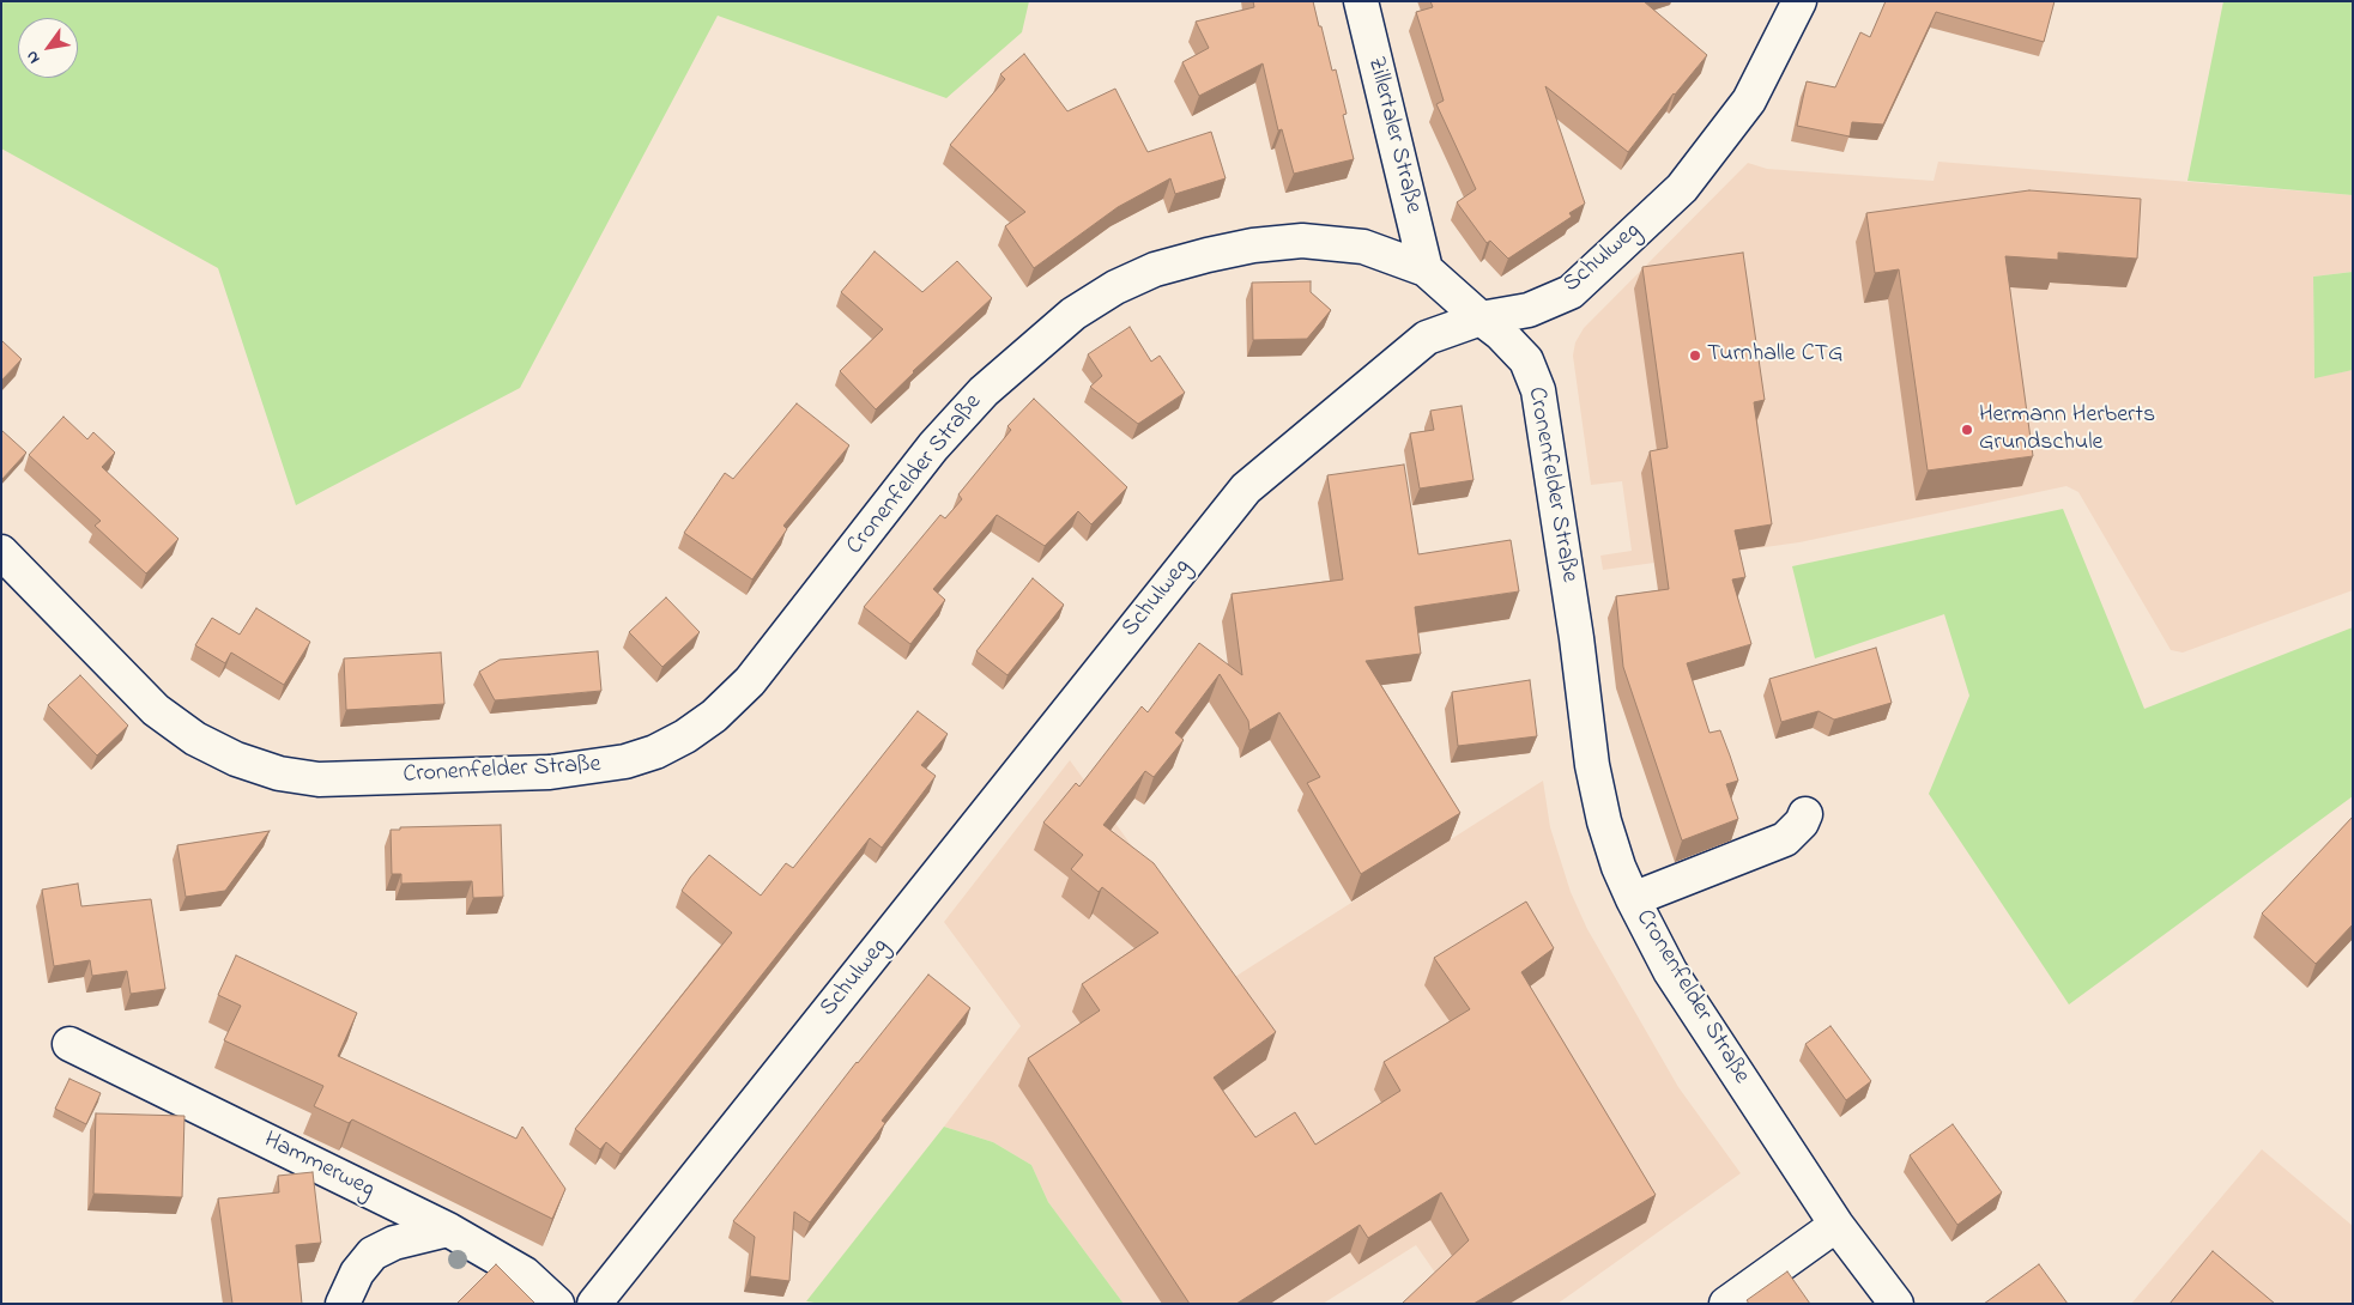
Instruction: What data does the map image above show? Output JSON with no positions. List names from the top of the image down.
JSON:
{
  "streets": {
    "street": [
      "Zillertaler Straße",
      "Schulweg",
      "Cronenfelder Straße",
      "Hammerweg"
    ]
  },
  "crossings": [
    ["Zillertaler Straße", "Cronenfelder Straße"],
    ["Schulweg", "Cronenfelder Straße"]
  ],
  "places": ["Turnhalle CTG", "Hermann Herberts Grundschule"],
  "north": "bottom left"
}
